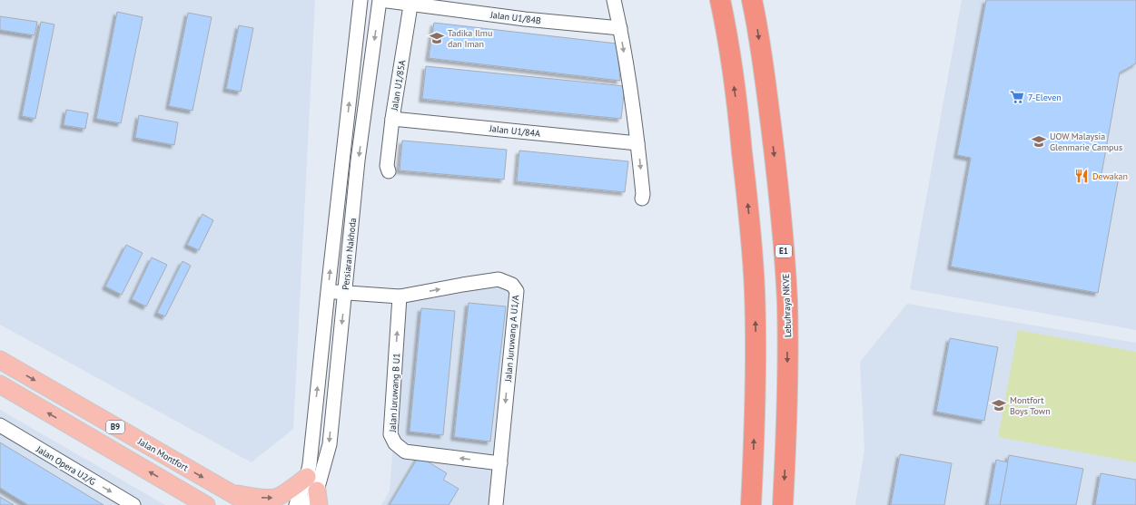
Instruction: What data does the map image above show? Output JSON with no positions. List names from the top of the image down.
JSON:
{
  "streets": {
    "highway": ["E1", "Lebuhraya NKVE"],
    "main road": ["B9", "Jalan Montfort"],
    "street": [
      "Jalan U1/84B",
      "Jalan U1/85A",
      "Jalan U1/84A",
      "Persiaran Nakhoda",
      "Jalan Juruwang A U1/A",
      "Jalan Juruwang B U1",
      "Jalan Opera U2/G"
    ]
  },
  "crossings": [
    ["Jalan U1/84B", "Jalan U1/85A"],
    ["Jalan U1/84B", "Persiaran Nakhoda"],
    ["Jalan U1/85A", "Jalan U1/84A"],
    ["Persiaran Nakhoda", "Jalan Juruwang A U1/A"],
    ["Jalan Juruwang A U1/A", "Jalan Juruwang B U1"]
  ],
  "one_way": ["Jalan Opera U2/G"],
  "places": {
    "school or university": ["Tadika Ilmu dan Iman", "UOW Malaysia Glenmarie Campus", "Montfort Boys Town"],
    "supermarket": ["7-Eleven"],
    "restaurant": ["Dewakan"]
  }
}
